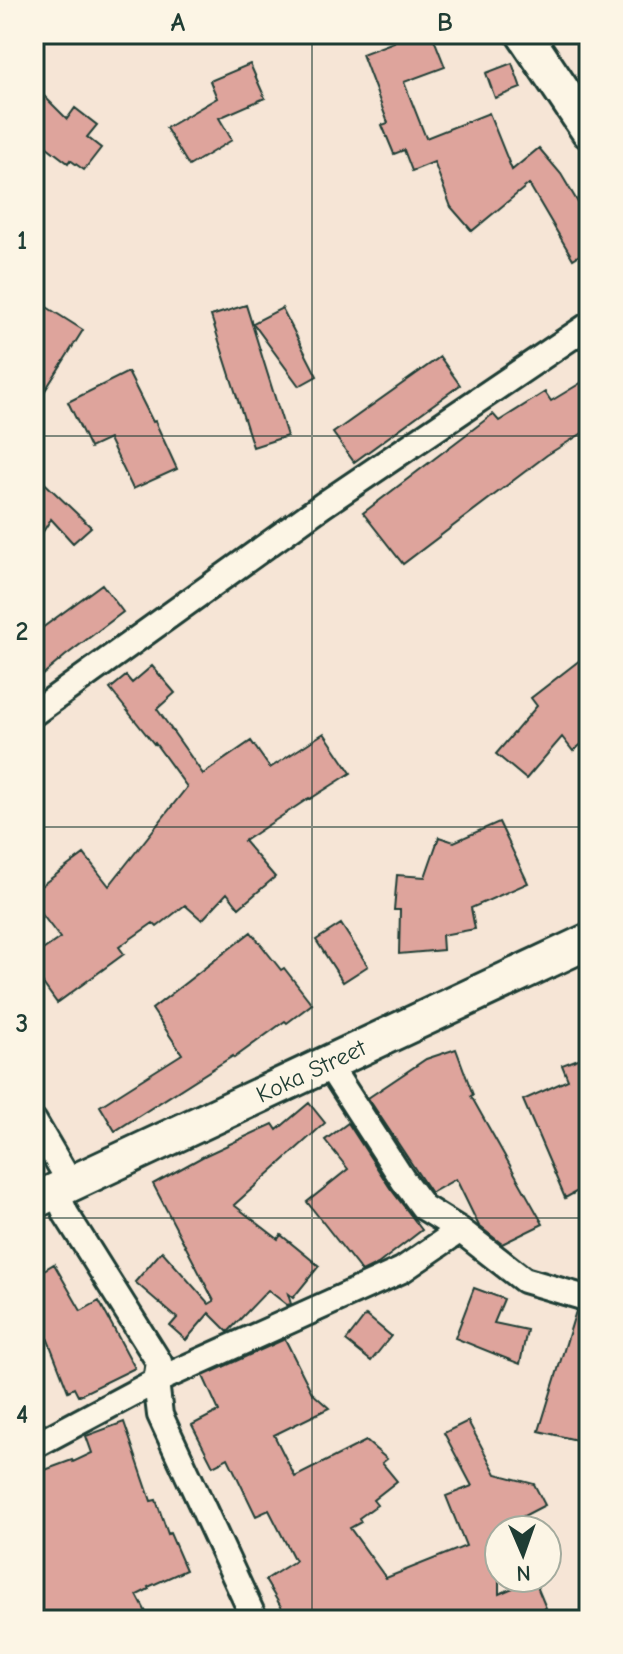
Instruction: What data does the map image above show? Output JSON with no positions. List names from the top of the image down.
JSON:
{
  "streets": {
    "main road": ["Koka Street"]
  },
  "north": "bottom",
  "grid": {
    "columns": ["A", "B"],
    "rows": [
      "1",
      "2",
      "3",
      "4"
    ]
  }
}
